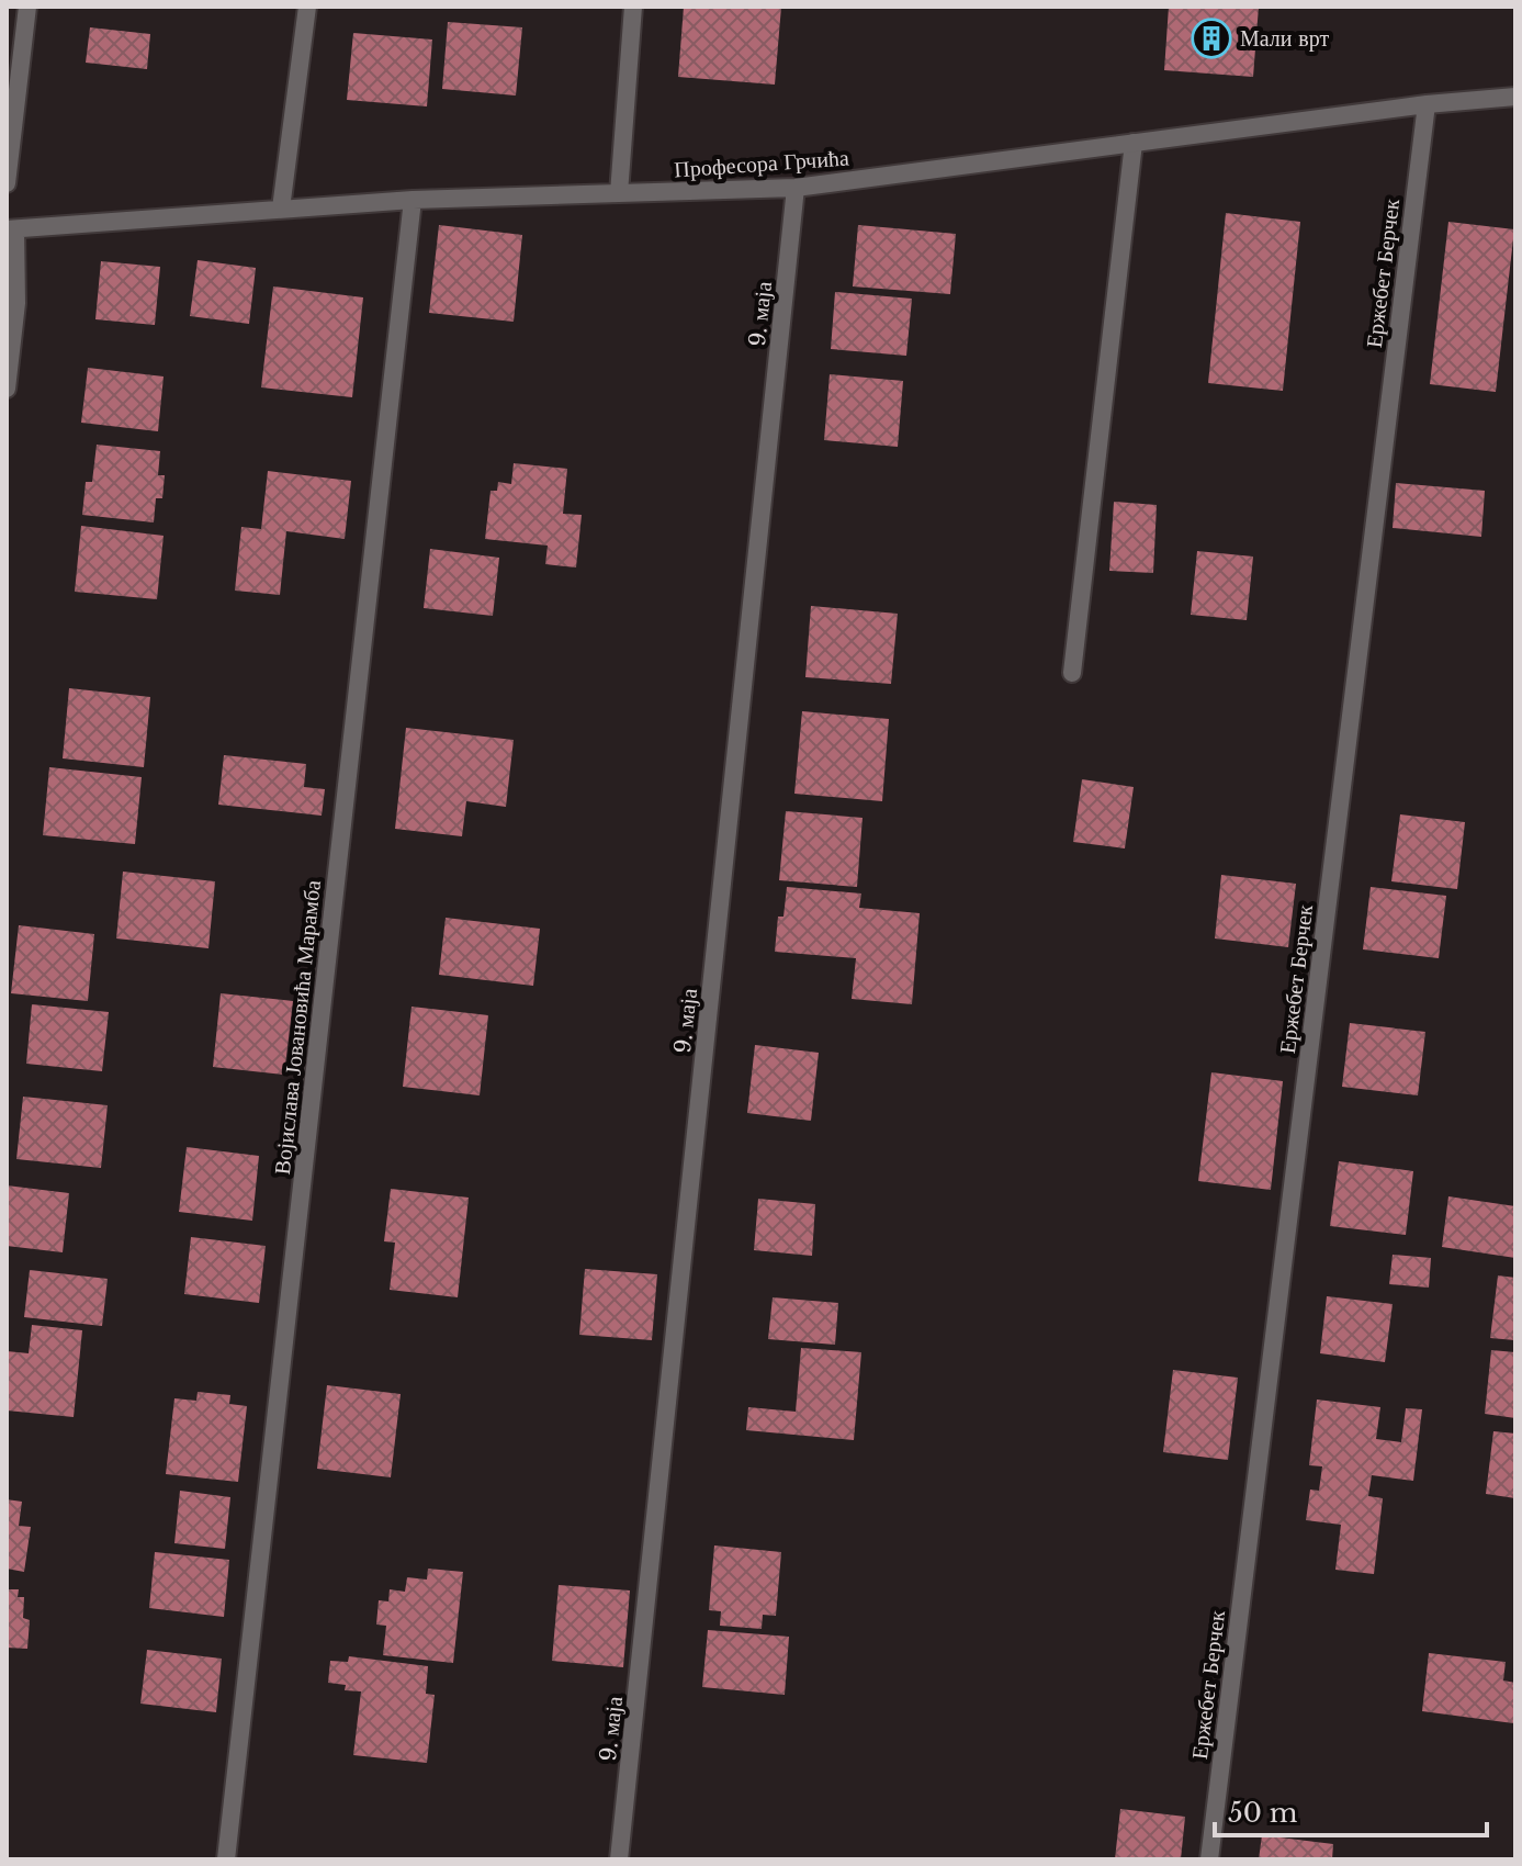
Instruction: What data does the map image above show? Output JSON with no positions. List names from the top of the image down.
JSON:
{
  "streets": {
    "street": [
      "Професора Грчића",
      "Ержебет Берчек",
      "9. маја",
      "Војислава Јовановића Марамба"
    ]
  },
  "crossings": [
    ["Професора Грчића", "Ержебет Берчек"],
    ["Професора Грчића", "9. маја"],
    ["Професора Грчића", "Војислава Јовановића Марамба"]
  ],
  "places": {
    "building": ["Мали врт"]
  },
  "scale_bar": "50 m"
}
